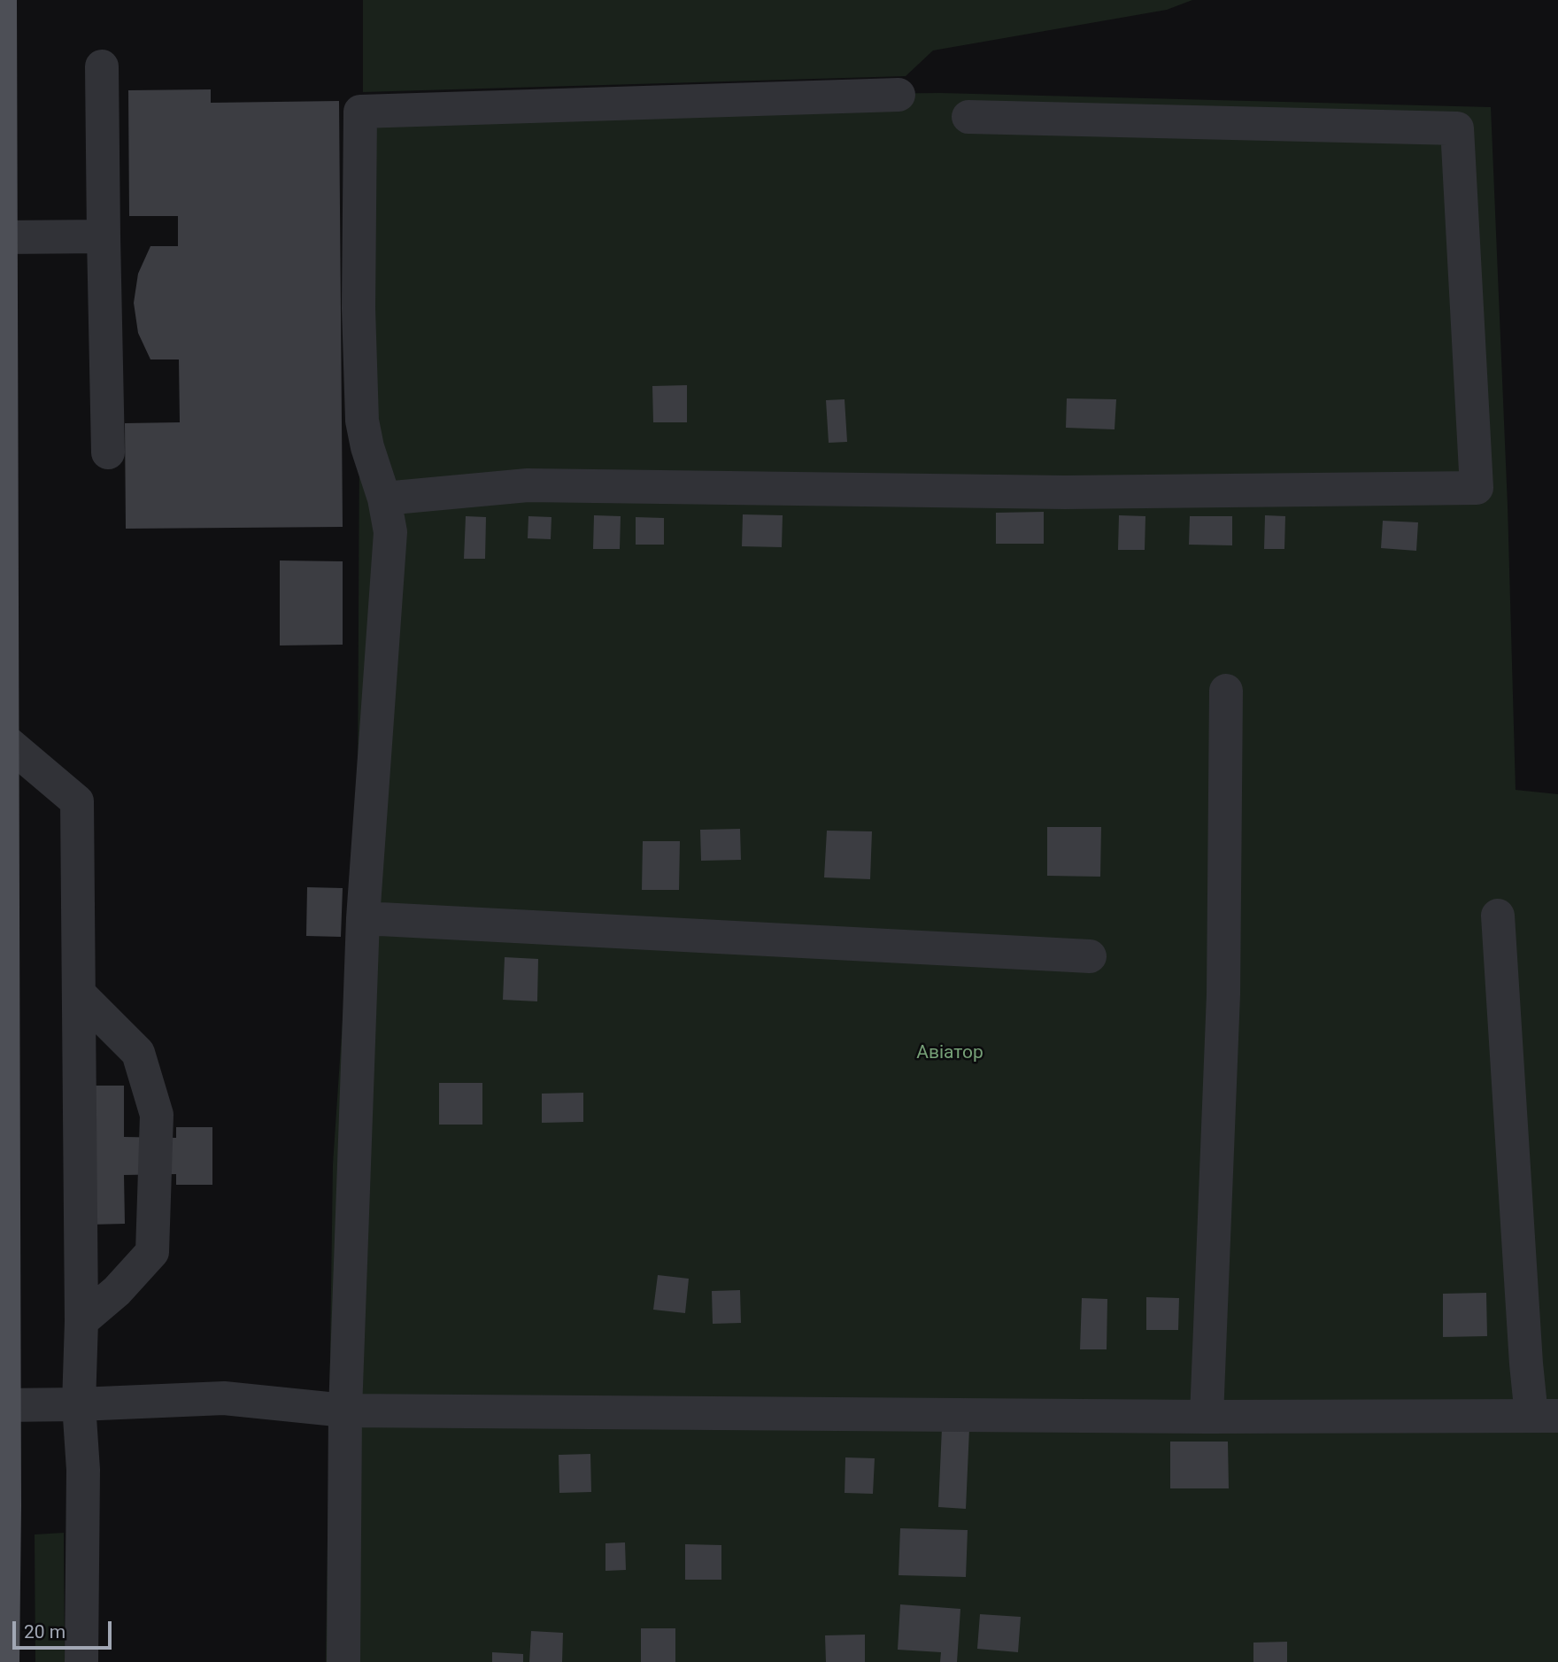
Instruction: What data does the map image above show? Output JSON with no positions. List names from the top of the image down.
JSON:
{
  "parks": ["Авіатор"],
  "scale_bar": "20 m"
}
